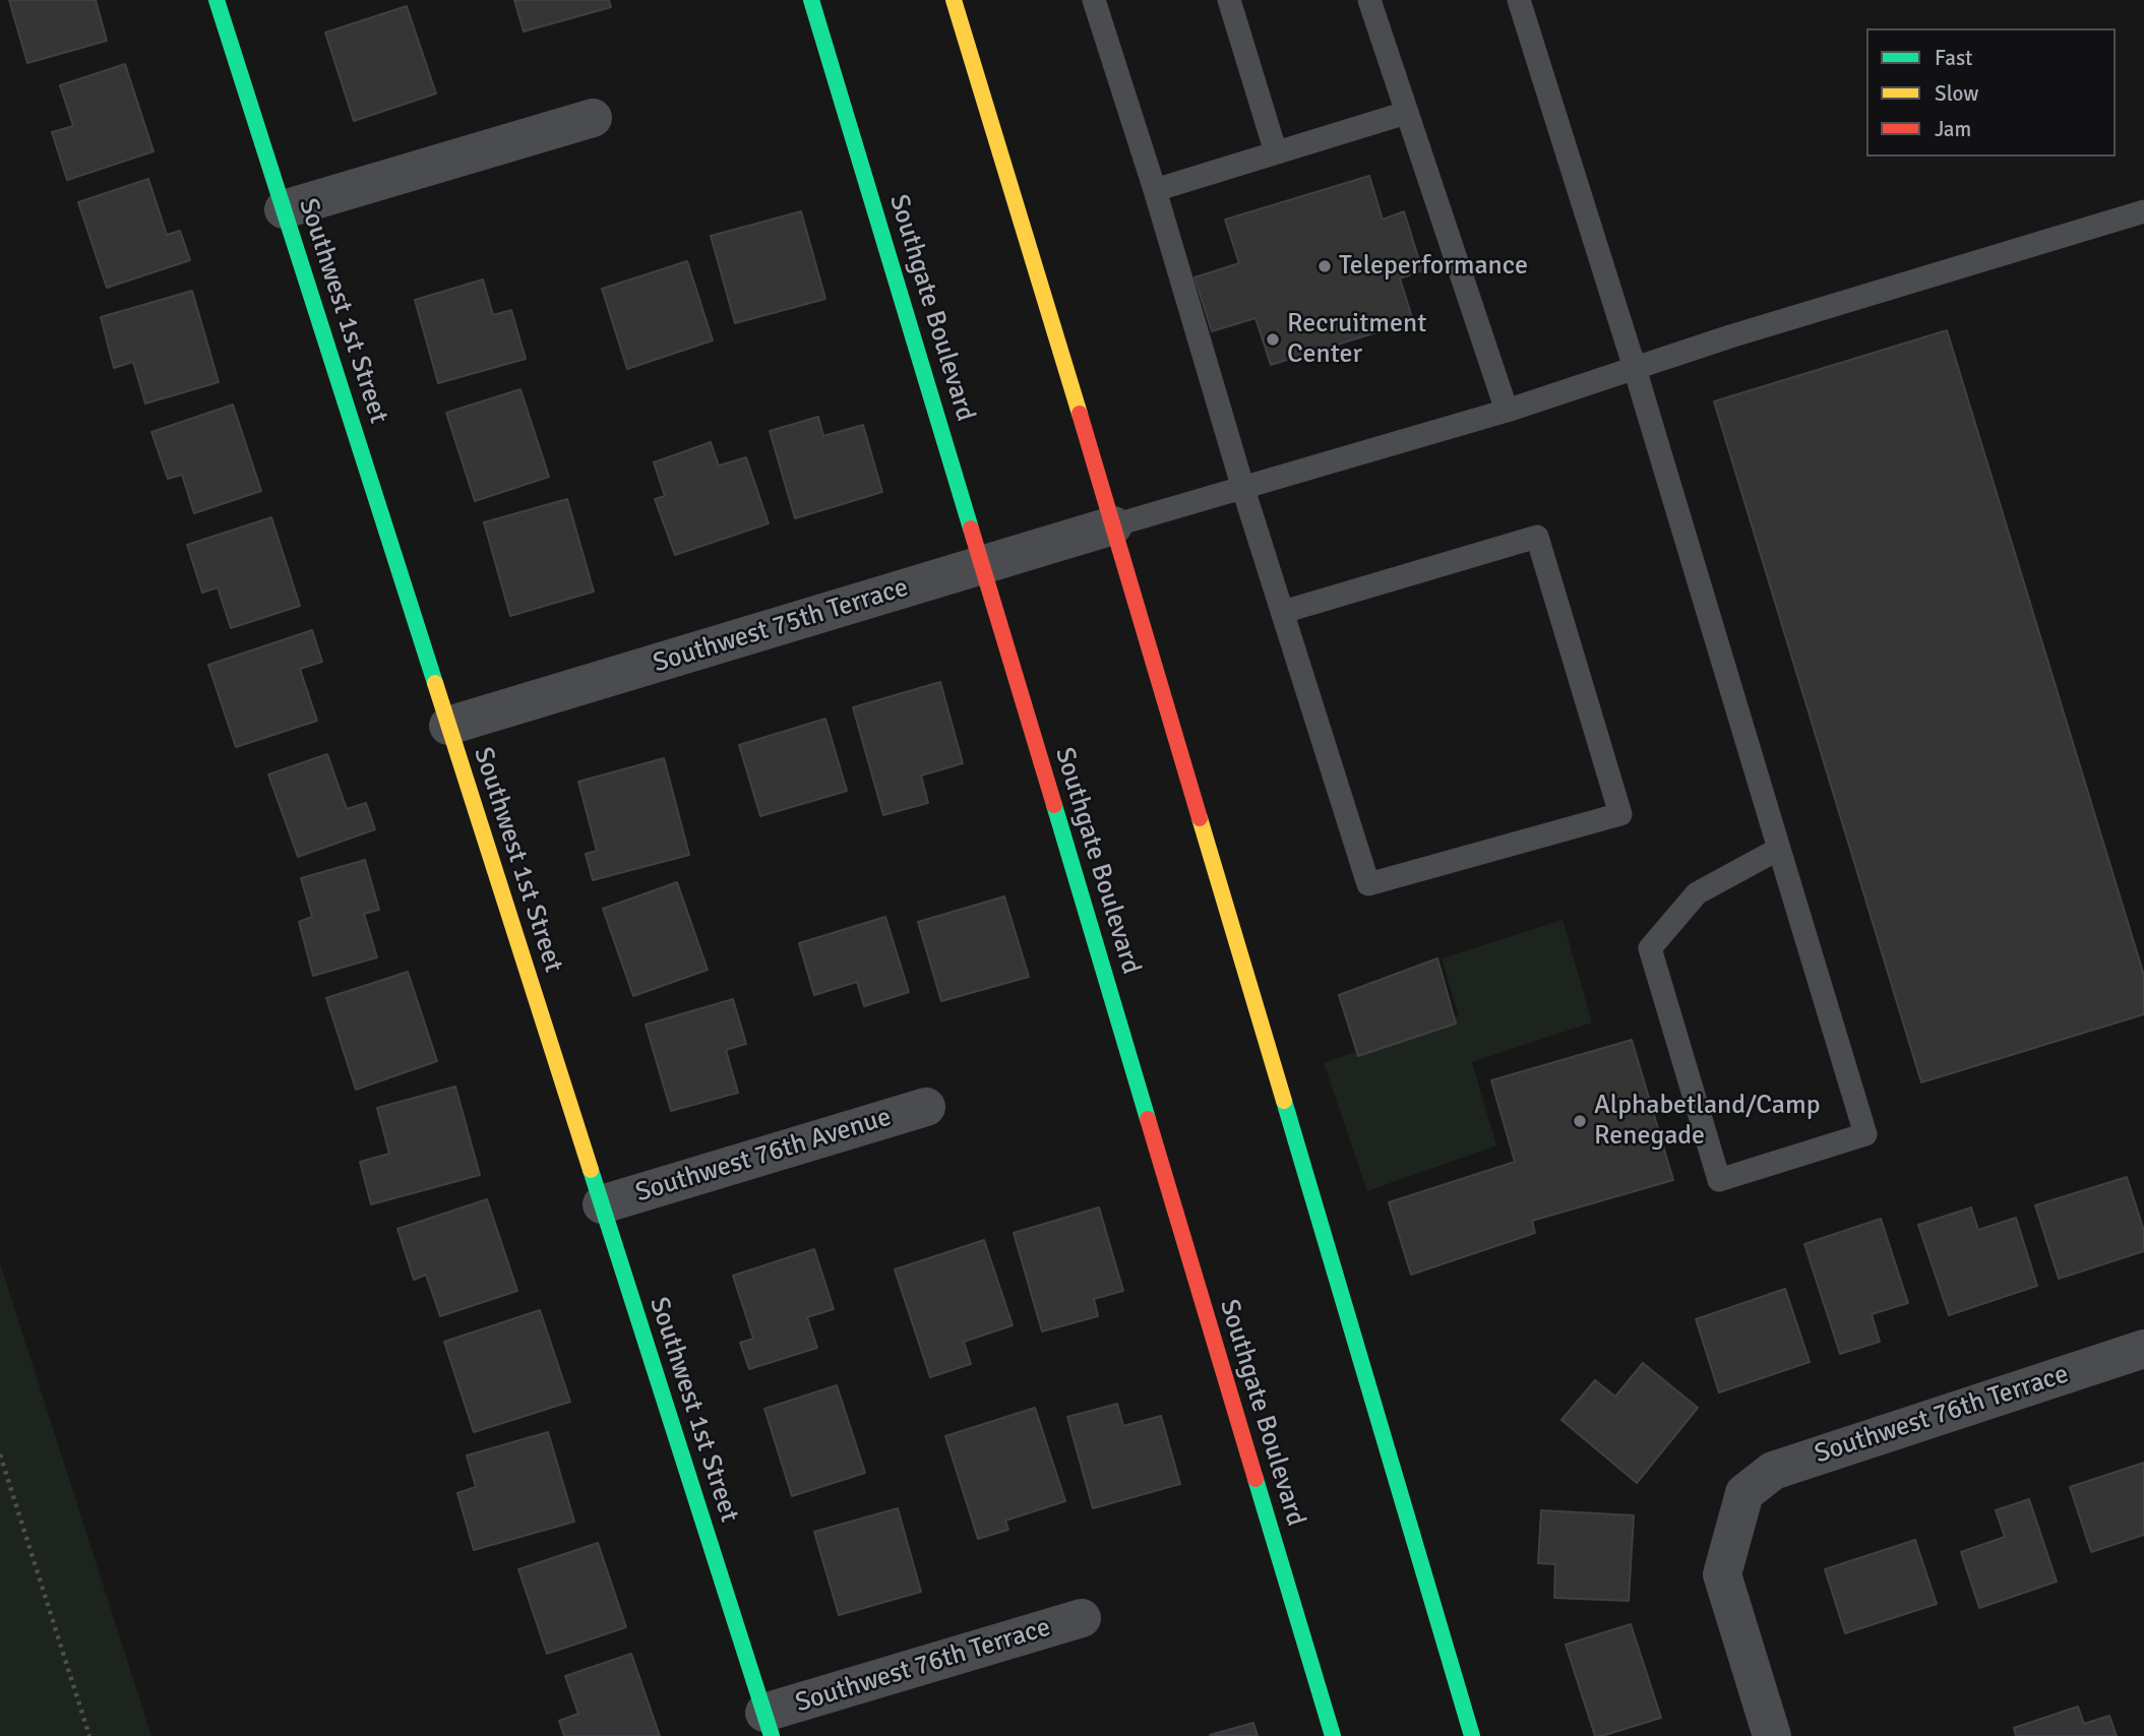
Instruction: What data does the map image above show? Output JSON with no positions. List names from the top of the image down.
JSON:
{
  "streets": {
    "main road": ["Southgate Boulevard", "Southwest 1st Street"],
    "street": ["Southwest 75th Terrace", "Southwest 76th Avenue", "Southwest 76th Terrace"]
  },
  "crossings": [
    ["Southgate Boulevard", "Southwest 75th Terrace"],
    ["Southwest 1st Street", "Southwest 75th Terrace"],
    ["Southwest 1st Street", "Southwest 76th Avenue"],
    ["Southwest 1st Street", "Southwest 76th Terrace"]
  ],
  "places": ["Teleperformance", "Recruitment Center", "Alphabetland/Camp Renegade"],
  "legend": ["Fast", "Slow", "Jam"]
}
